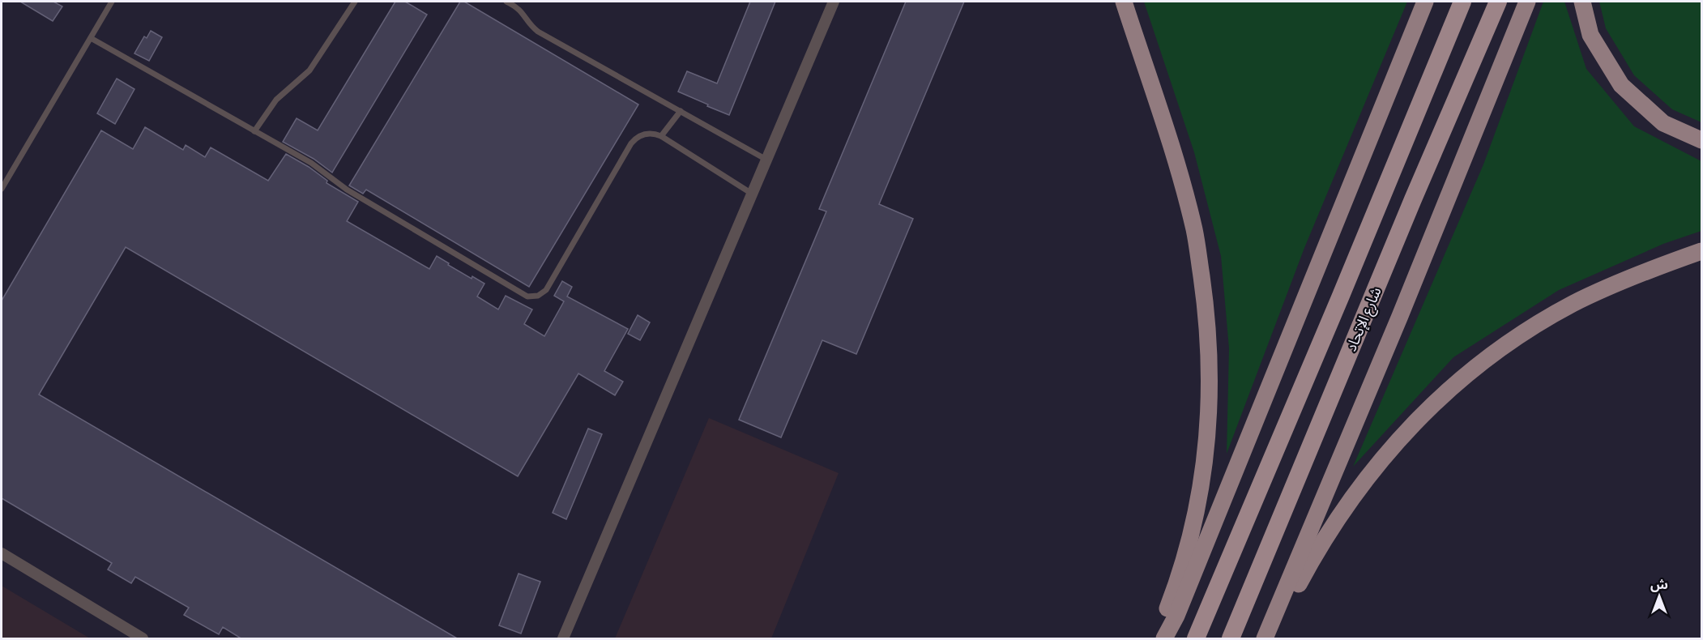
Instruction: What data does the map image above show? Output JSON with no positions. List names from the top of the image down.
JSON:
{
  "streets": {
    "highway": ["شارع الإتحاد"]
  },
  "north": "top"
}
